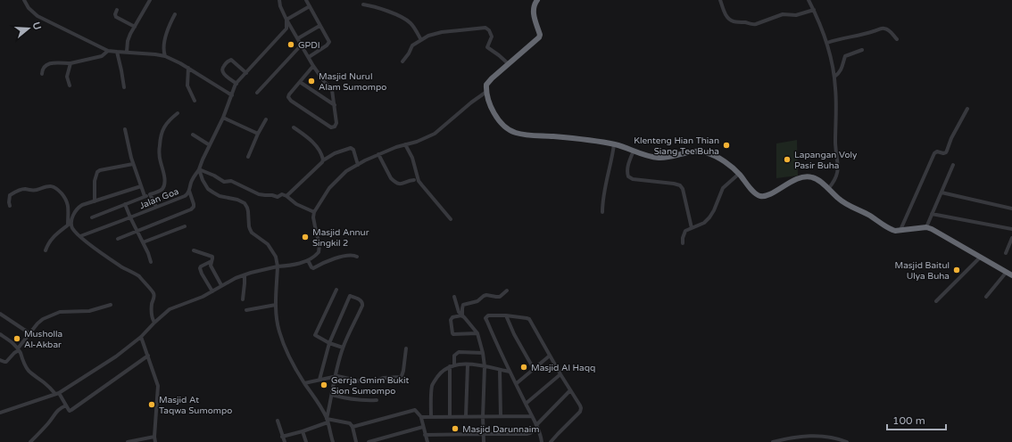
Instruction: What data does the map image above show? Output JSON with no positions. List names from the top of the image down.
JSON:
{
  "streets": {
    "street": ["Jalan Goa"]
  },
  "places": [
    "GPDI",
    "Masjid Nurul Alam Sumompo",
    "Klenteng Hian Thian Siang Tee Buha",
    "Lapangan Voly Pasir Buha",
    "Masjid Annur Singkil 2",
    "Masjid Baitul Ulya Buha",
    "Musholla Al-Akbar",
    "Masjid Al Haqq",
    "Gerrja Gmim Bukit Sion Sumompo",
    "Masjid At Taqwa Sumompo",
    "Masjid Darunnaim"
  ],
  "scale_bar": "100 m",
  "north": "right"
}
